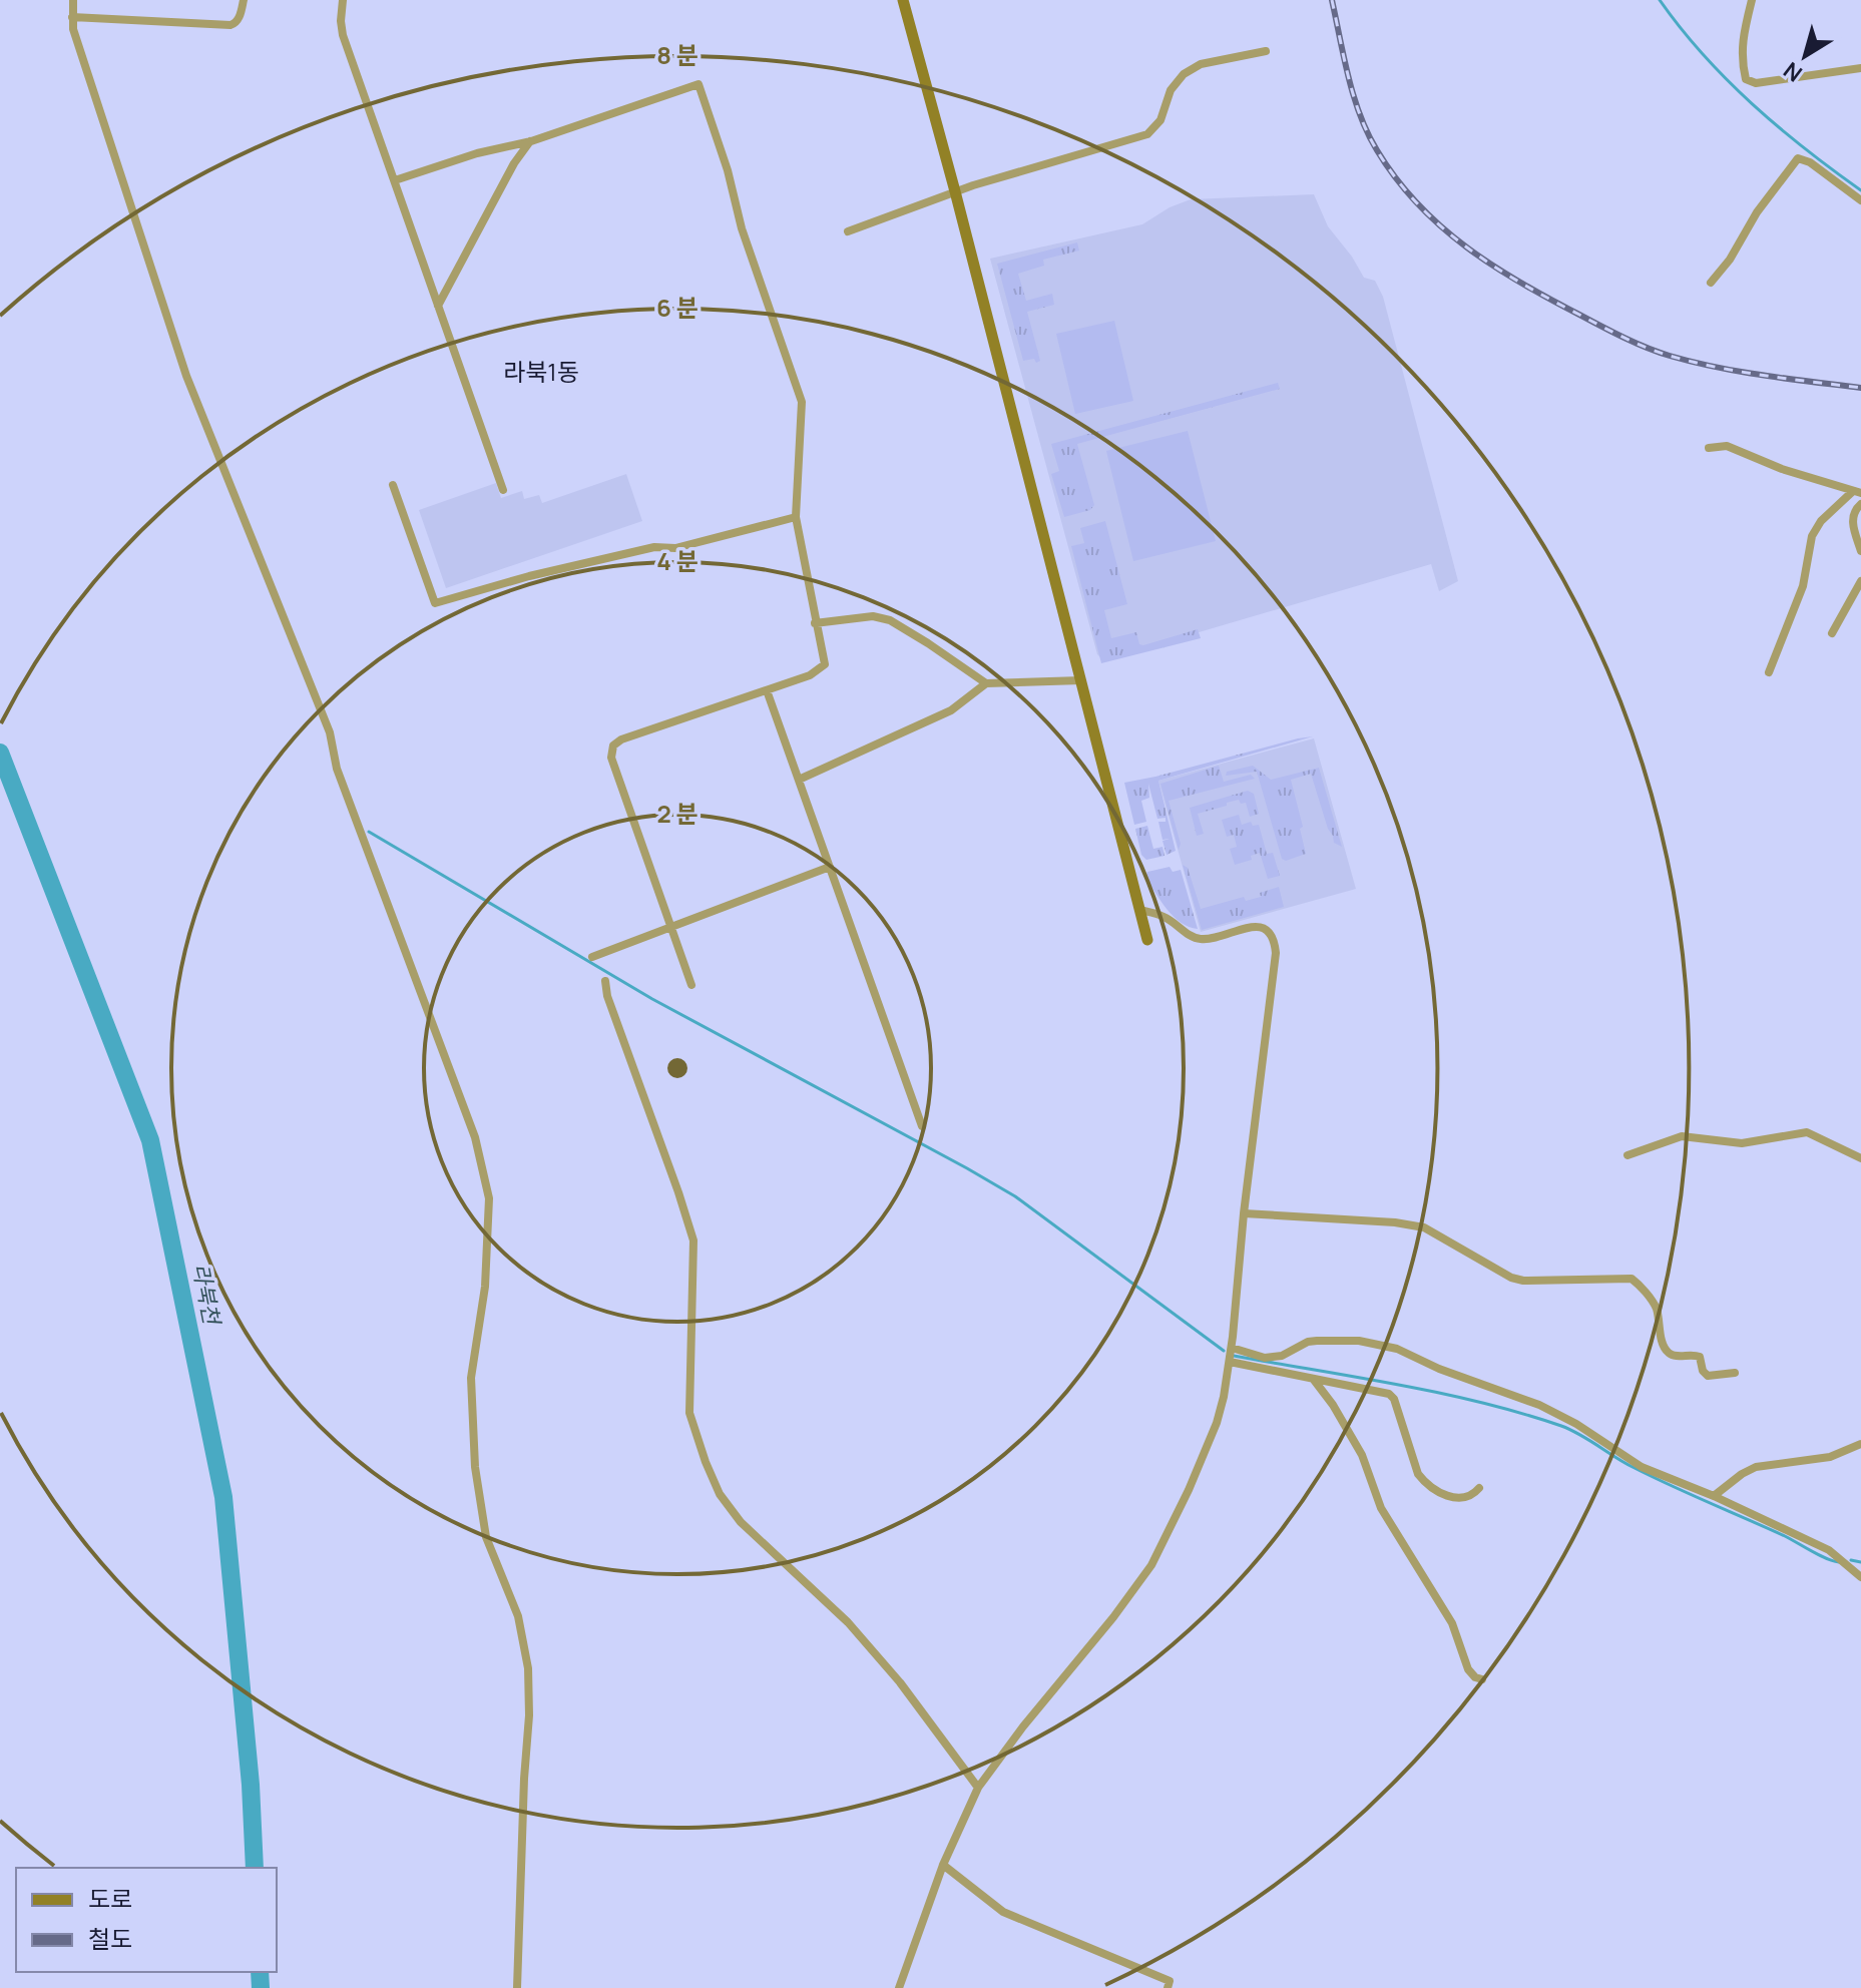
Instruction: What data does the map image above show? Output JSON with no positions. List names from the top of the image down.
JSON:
{
  "districts": ["라북1동"],
  "water": ["라북천"],
  "legend": ["도로", "철도"],
  "north": "bottom left",
  "rings": [
    "8 분",
    "6 분",
    "4 분",
    "2 분"
  ]
}
